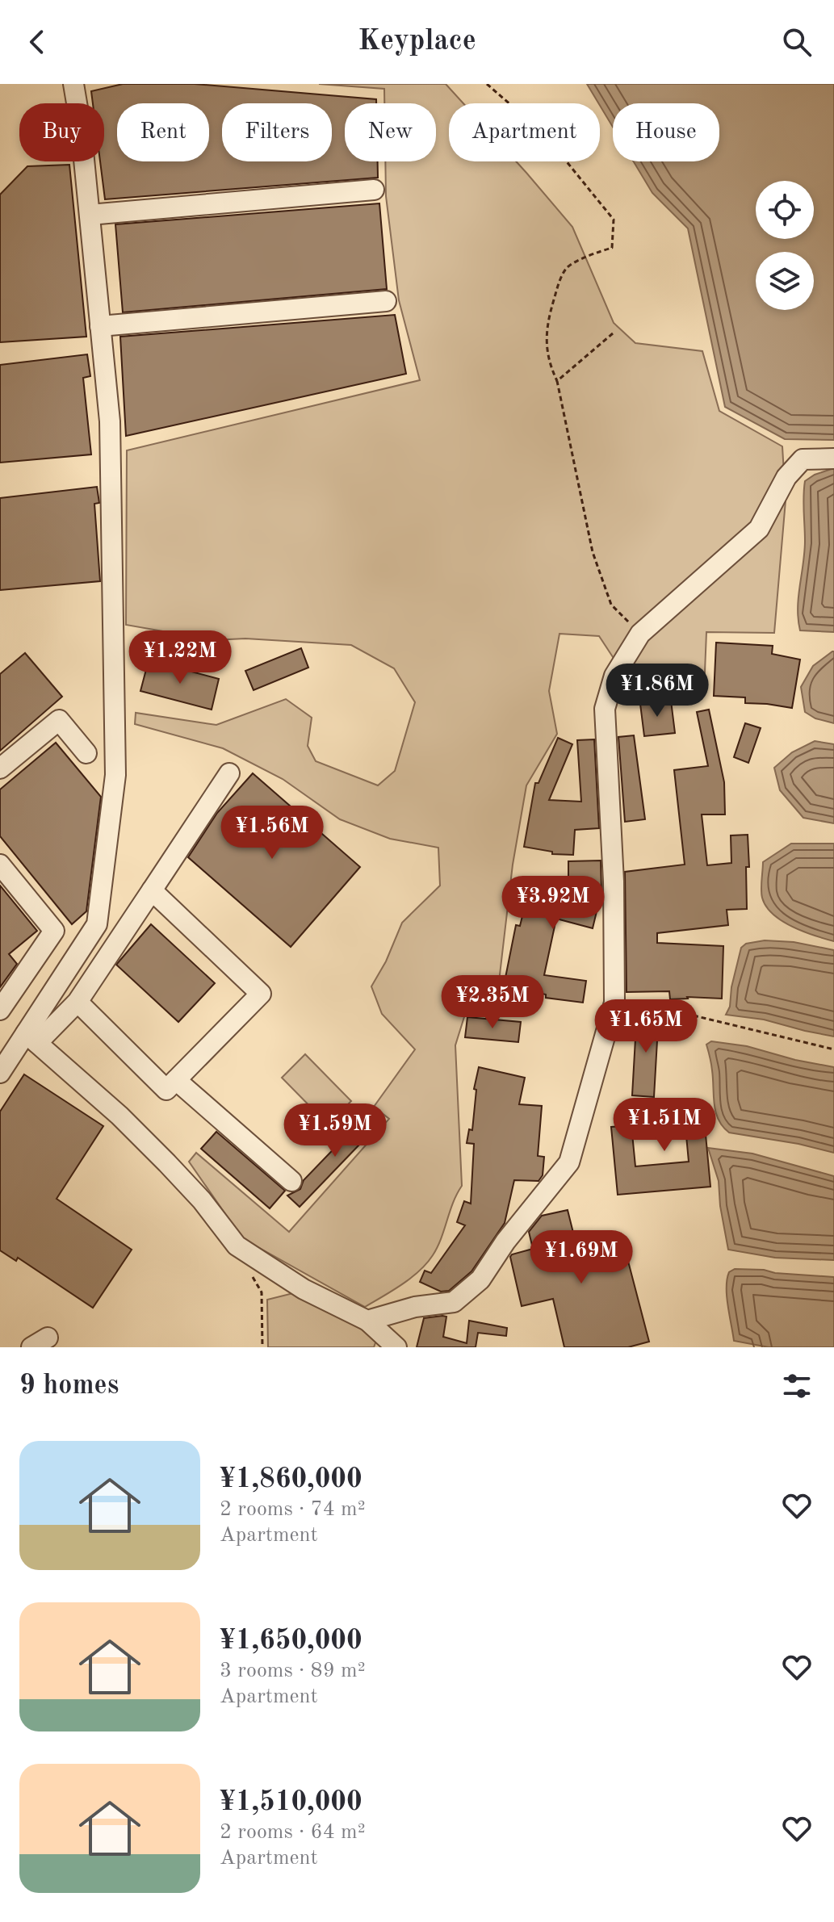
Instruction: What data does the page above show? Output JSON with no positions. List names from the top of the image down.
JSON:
{
  "page": {
    "header": "Keyplace",
    "chip": [
      "Buy",
      "Rent",
      "Filters",
      "New",
      "Apartment",
      "House"
    ],
    "price": [
      "¥1.22M",
      "¥1.86M",
      "¥1.56M",
      "¥3.92M",
      "¥2.35M",
      "¥1.65M",
      "¥1.51M",
      "¥1.59M",
      "¥1.69M"
    ],
    "heading": "9 homes",
    "list": [
      {
        "name": "¥1,860,000",
        "note": "2 rooms · 74 m² · Apartment"
      },
      {
        "name": "¥1,650,000",
        "note": "3 rooms · 89 m² · Apartment"
      },
      {
        "name": "¥1,510,000",
        "note": "2 rooms · 64 m² · Apartment"
      }
    ]
  }
}
